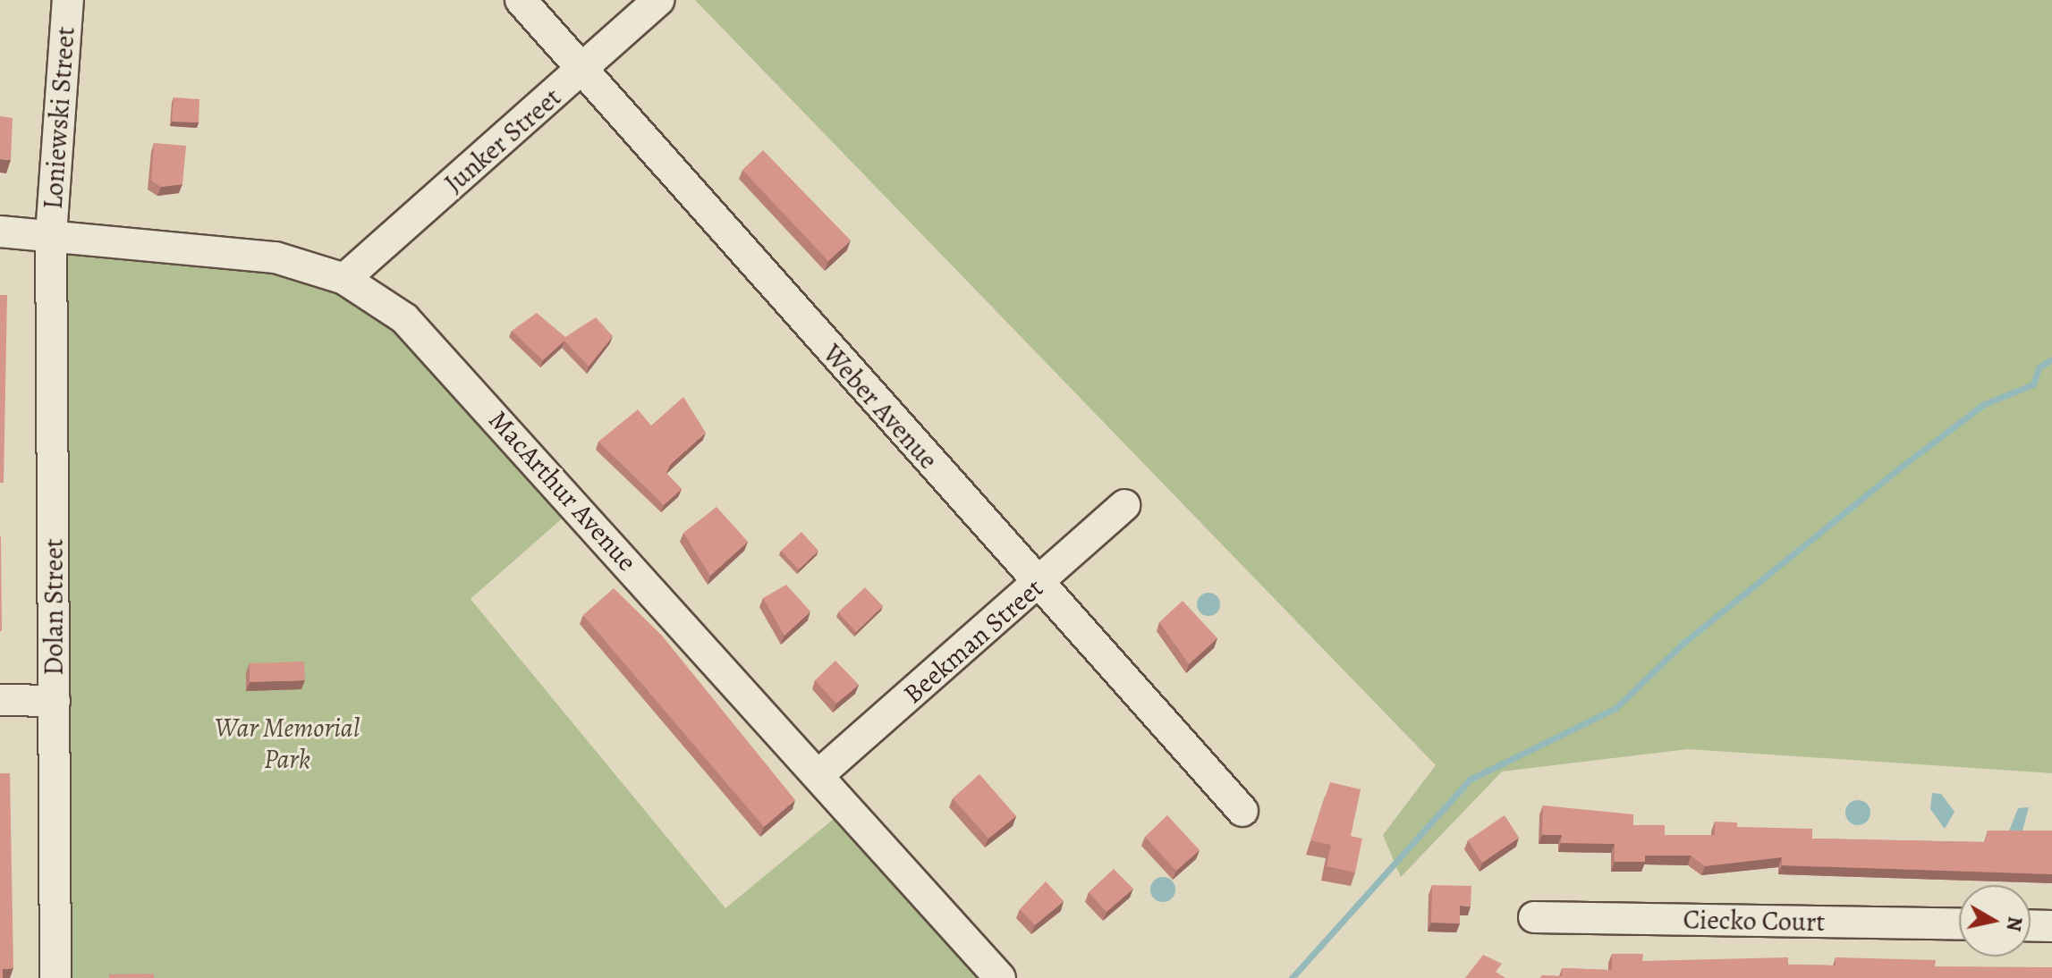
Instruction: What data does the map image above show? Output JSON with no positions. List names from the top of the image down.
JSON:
{
  "streets": {
    "street": [
      "Loniewski Street",
      "Junker Street",
      "Weber Avenue",
      "MacArthur Avenue",
      "Dolan Street",
      "Beekman Street",
      "Ciecko Court"
    ]
  },
  "crossings": [
    ["Loniewski Street", "MacArthur Avenue"],
    ["Loniewski Street", "Dolan Street"],
    ["Junker Street", "Weber Avenue"],
    ["Junker Street", "MacArthur Avenue"],
    ["Weber Avenue", "Beekman Street"],
    ["MacArthur Avenue", "Dolan Street"],
    ["MacArthur Avenue", "Beekman Street"]
  ],
  "parks": ["War Memorial Park"],
  "north": "right"
}
